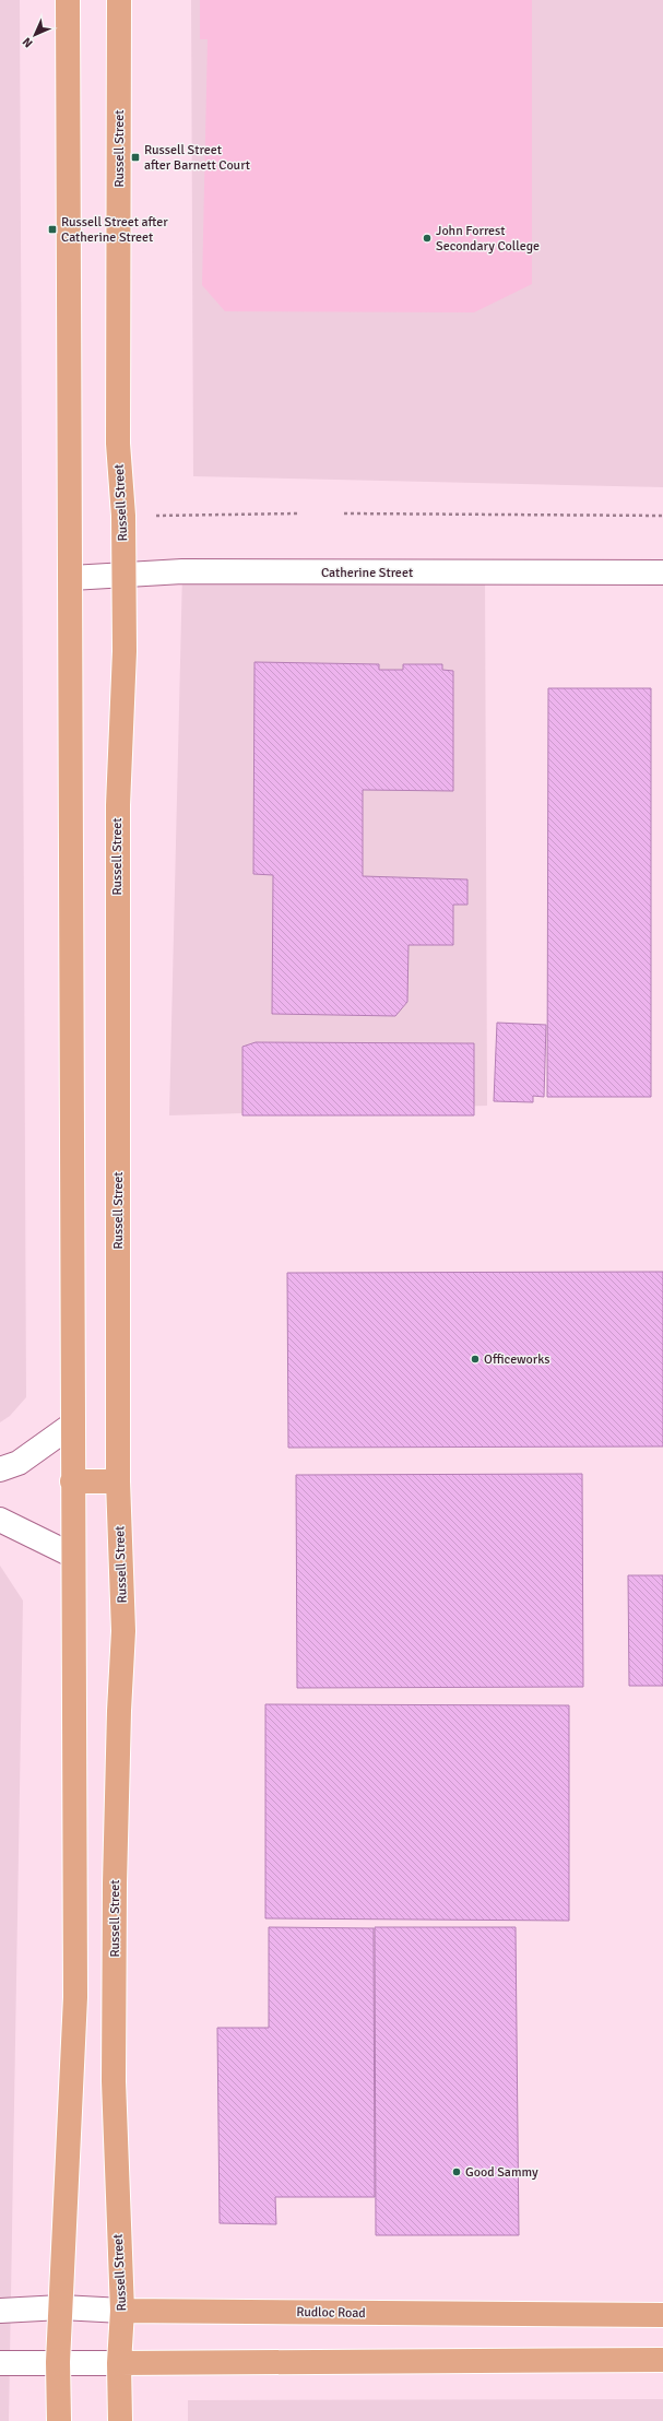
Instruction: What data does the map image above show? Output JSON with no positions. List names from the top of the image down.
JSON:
{
  "streets": {
    "main road": ["Russell Street", "Rudloc Road"],
    "street": ["Catherine Street"]
  },
  "crossings": [
    ["Russell Street", "Catherine Street"],
    ["Russell Street", "Rudloc Road"]
  ],
  "places": {
    "transit": ["Russell Street after Barnett Court", "Russell Street after Catherine Street"],
    "other": ["John Forrest Secondary College", "Officeworks", "Good Sammy"]
  },
  "north": "bottom left"
}
